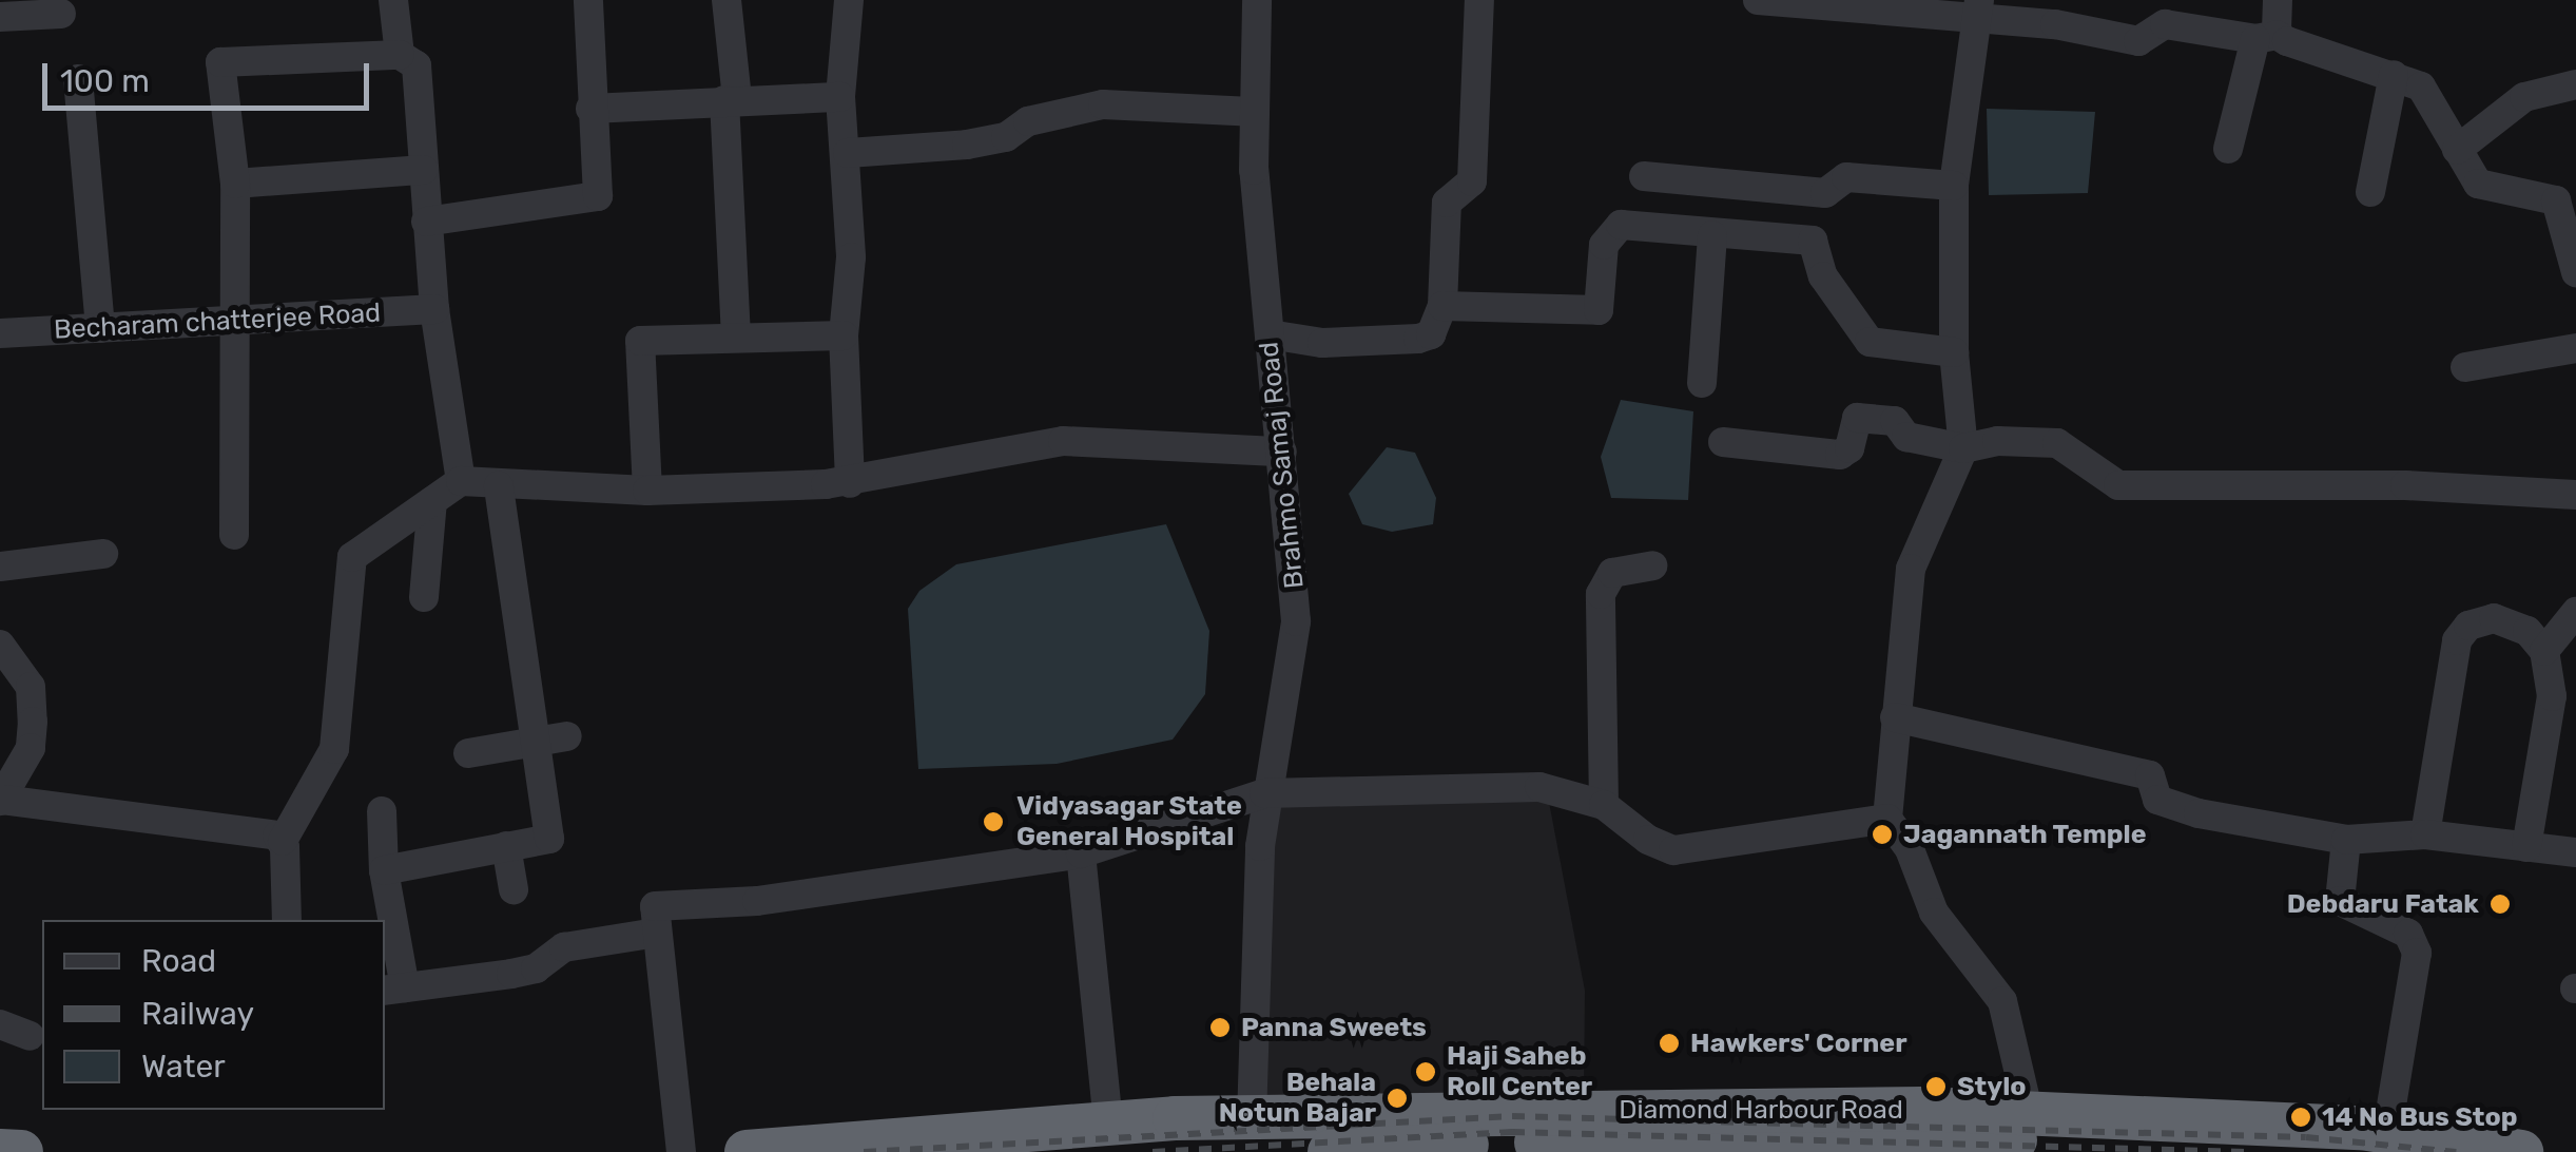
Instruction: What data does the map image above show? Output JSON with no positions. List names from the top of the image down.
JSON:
{
  "streets": {
    "highway": ["Diamond Harbour Road"],
    "street": ["Becharam chatterjee Road", "Brahmo Samaj Road"]
  },
  "crossings": [
    ["Brahmo Samaj Road", "Diamond Harbour Road"]
  ],
  "places": [
    "Vidyasagar State General Hospital",
    "Jagannath Temple",
    "Debdaru Fatak",
    "Panna Sweets",
    "Hawkers' Corner",
    "Haji Saheb Roll Center",
    "Stylo",
    "Behala Notun Bajar",
    "14 No Bus Stop"
  ],
  "legend": ["Road", "Railway", "Water"],
  "scale_bar": "100 m"
}
